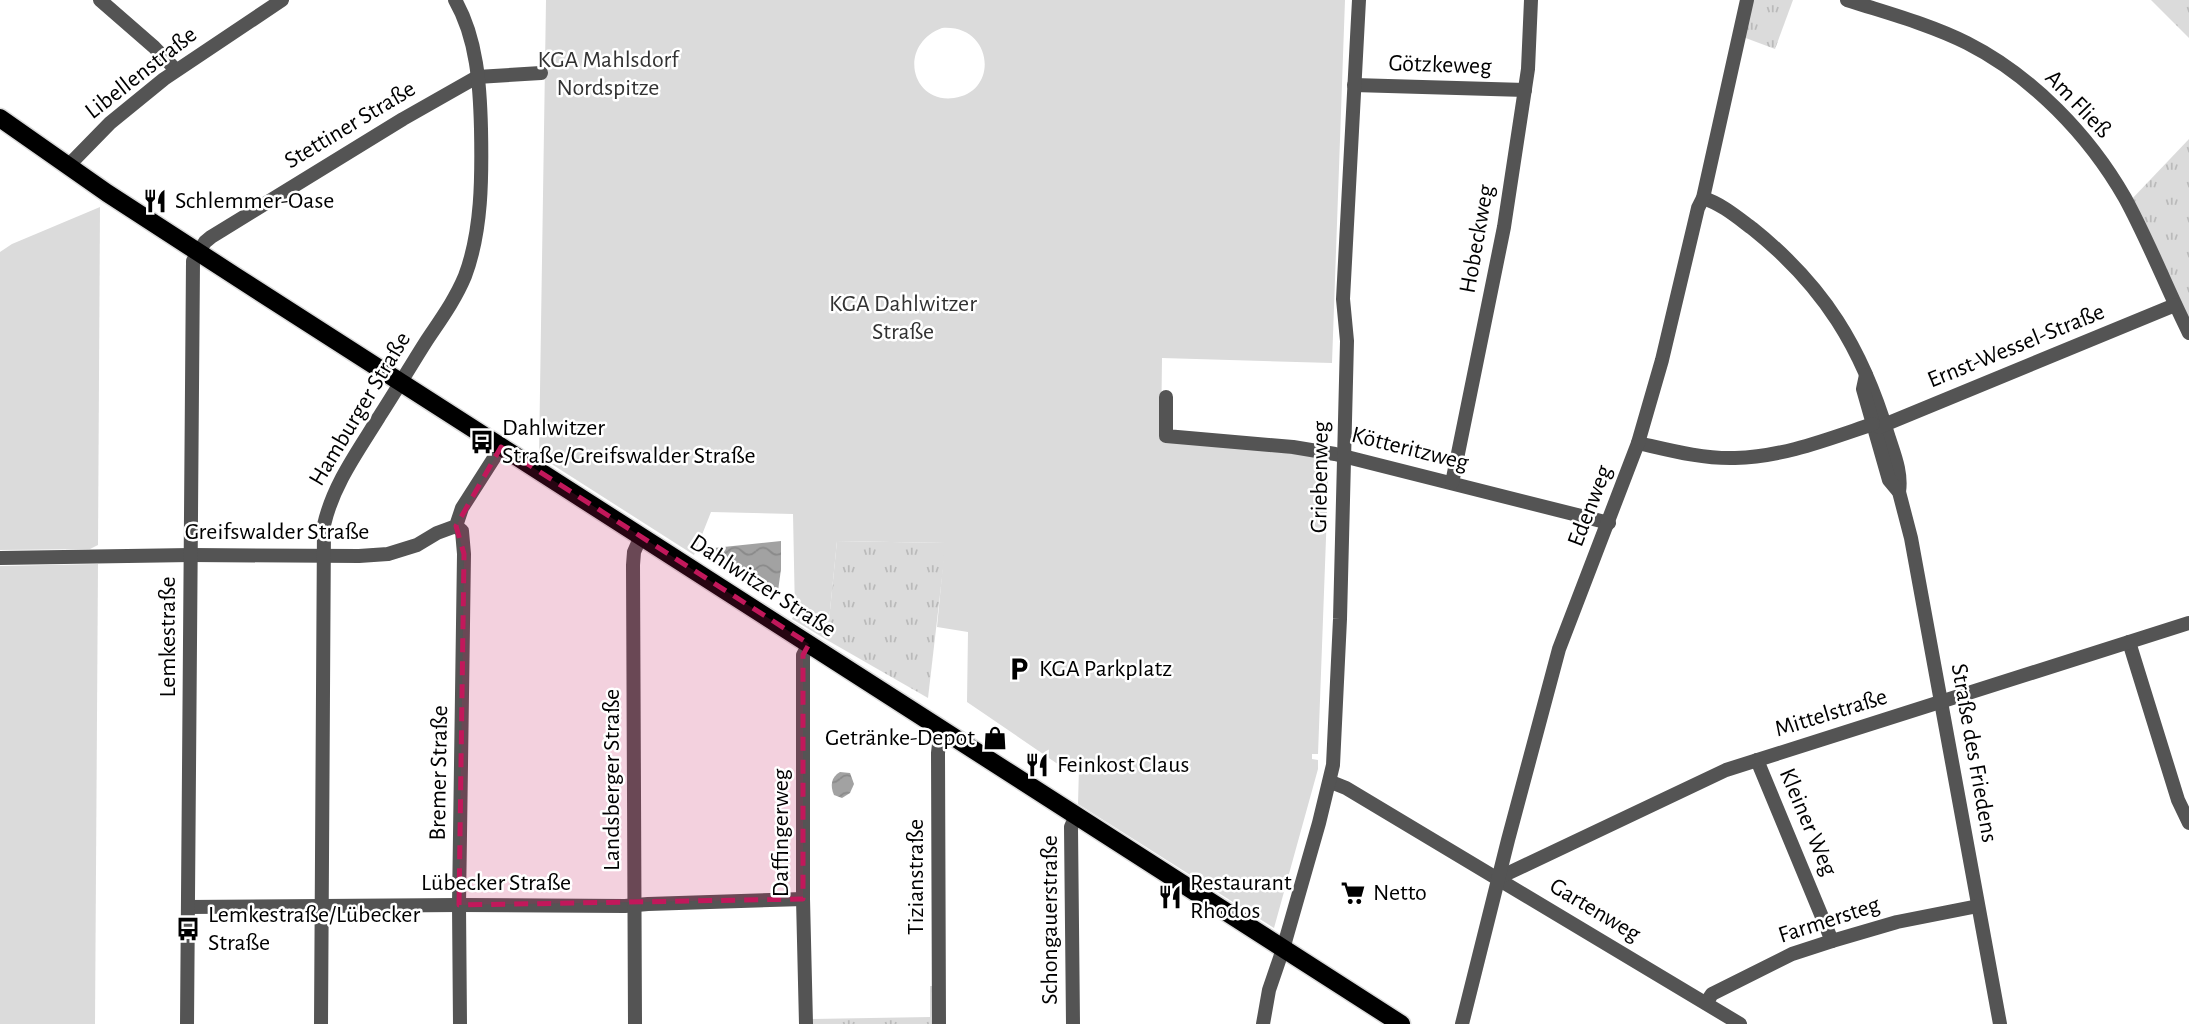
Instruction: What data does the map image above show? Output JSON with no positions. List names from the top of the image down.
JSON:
{
  "streets": {
    "main road": ["Dahlwitzer Straße"],
    "street": [
      "Götzkeweg",
      "Libellenstraße",
      "Am Fließ",
      "Stettiner Straße",
      "Hobeckweg",
      "Ernst-Wessel-Straße",
      "Hamburger Straße",
      "Kötteritzweg",
      "Griebenweg",
      "Edenweg",
      "Greifswalder Straße",
      "Lemkestraße",
      "Mittelstraße",
      "Straße des Friedens",
      "Bremer Straße",
      "Landsberger Straße",
      "Kleiner Weg",
      "Daffingerweg",
      "Tizianstraße",
      "Lübecker Straße",
      "Gartenweg",
      "Schongauerstraße",
      "Farmersteg"
    ]
  },
  "crossings": [
    ["Götzkeweg", "Hobeckweg"],
    ["Götzkeweg", "Griebenweg"],
    ["Libellenstraße", "Dahlwitzer Straße"],
    ["Am Fließ", "Ernst-Wessel-Straße"],
    ["Stettiner Straße", "Hamburger Straße"],
    ["Stettiner Straße", "Dahlwitzer Straße"],
    ["Stettiner Straße", "Lemkestraße"],
    ["Hobeckweg", "Kötteritzweg"],
    ["Ernst-Wessel-Straße", "Edenweg"],
    ["Ernst-Wessel-Straße", "Straße des Friedens"],
    ["Hamburger Straße", "Greifswalder Straße"],
    ["Hamburger Straße", "Dahlwitzer Straße"],
    ["Hamburger Straße", "Lübecker Straße"],
    ["Kötteritzweg", "Griebenweg"],
    ["Kötteritzweg", "Edenweg"],
    ["Griebenweg", "Dahlwitzer Straße"],
    ["Griebenweg", "Gartenweg"],
    ["Edenweg", "Mittelstraße"],
    ["Edenweg", "Straße des Friedens"],
    ["Edenweg", "Gartenweg"],
    ["Greifswalder Straße", "Lemkestraße"],
    ["Greifswalder Straße", "Bremer Straße"],
    ["Dahlwitzer Straße", "Lemkestraße"],
    ["Dahlwitzer Straße", "Landsberger Straße"],
    ["Dahlwitzer Straße", "Daffingerweg"],
    ["Dahlwitzer Straße", "Tizianstraße"],
    ["Dahlwitzer Straße", "Schongauerstraße"],
    ["Lemkestraße", "Lübecker Straße"],
    ["Mittelstraße", "Straße des Friedens"],
    ["Mittelstraße", "Kleiner Weg"],
    ["Mittelstraße", "Gartenweg"],
    ["Straße des Friedens", "Farmersteg"],
    ["Bremer Straße", "Lübecker Straße"],
    ["Landsberger Straße", "Lübecker Straße"],
    ["Kleiner Weg", "Farmersteg"],
    ["Daffingerweg", "Lübecker Straße"],
    ["Gartenweg", "Farmersteg"]
  ],
  "parks": ["KGA Mahlsdorf Nordspitze", "KGA Dahlwitzer Straße"],
  "places": {
    "restaurant": ["Schlemmer-Oase", "Feinkost Claus", "Restaurant Rhodos"],
    "bus stop": ["Dahlwitzer Straße/Greifswalder Straße", "Lemkestraße/Lübecker Straße"],
    "parking": ["KGA Parkplatz"],
    "shop": ["Getränke-Depot"],
    "supermarket": ["Netto"]
  }
}
